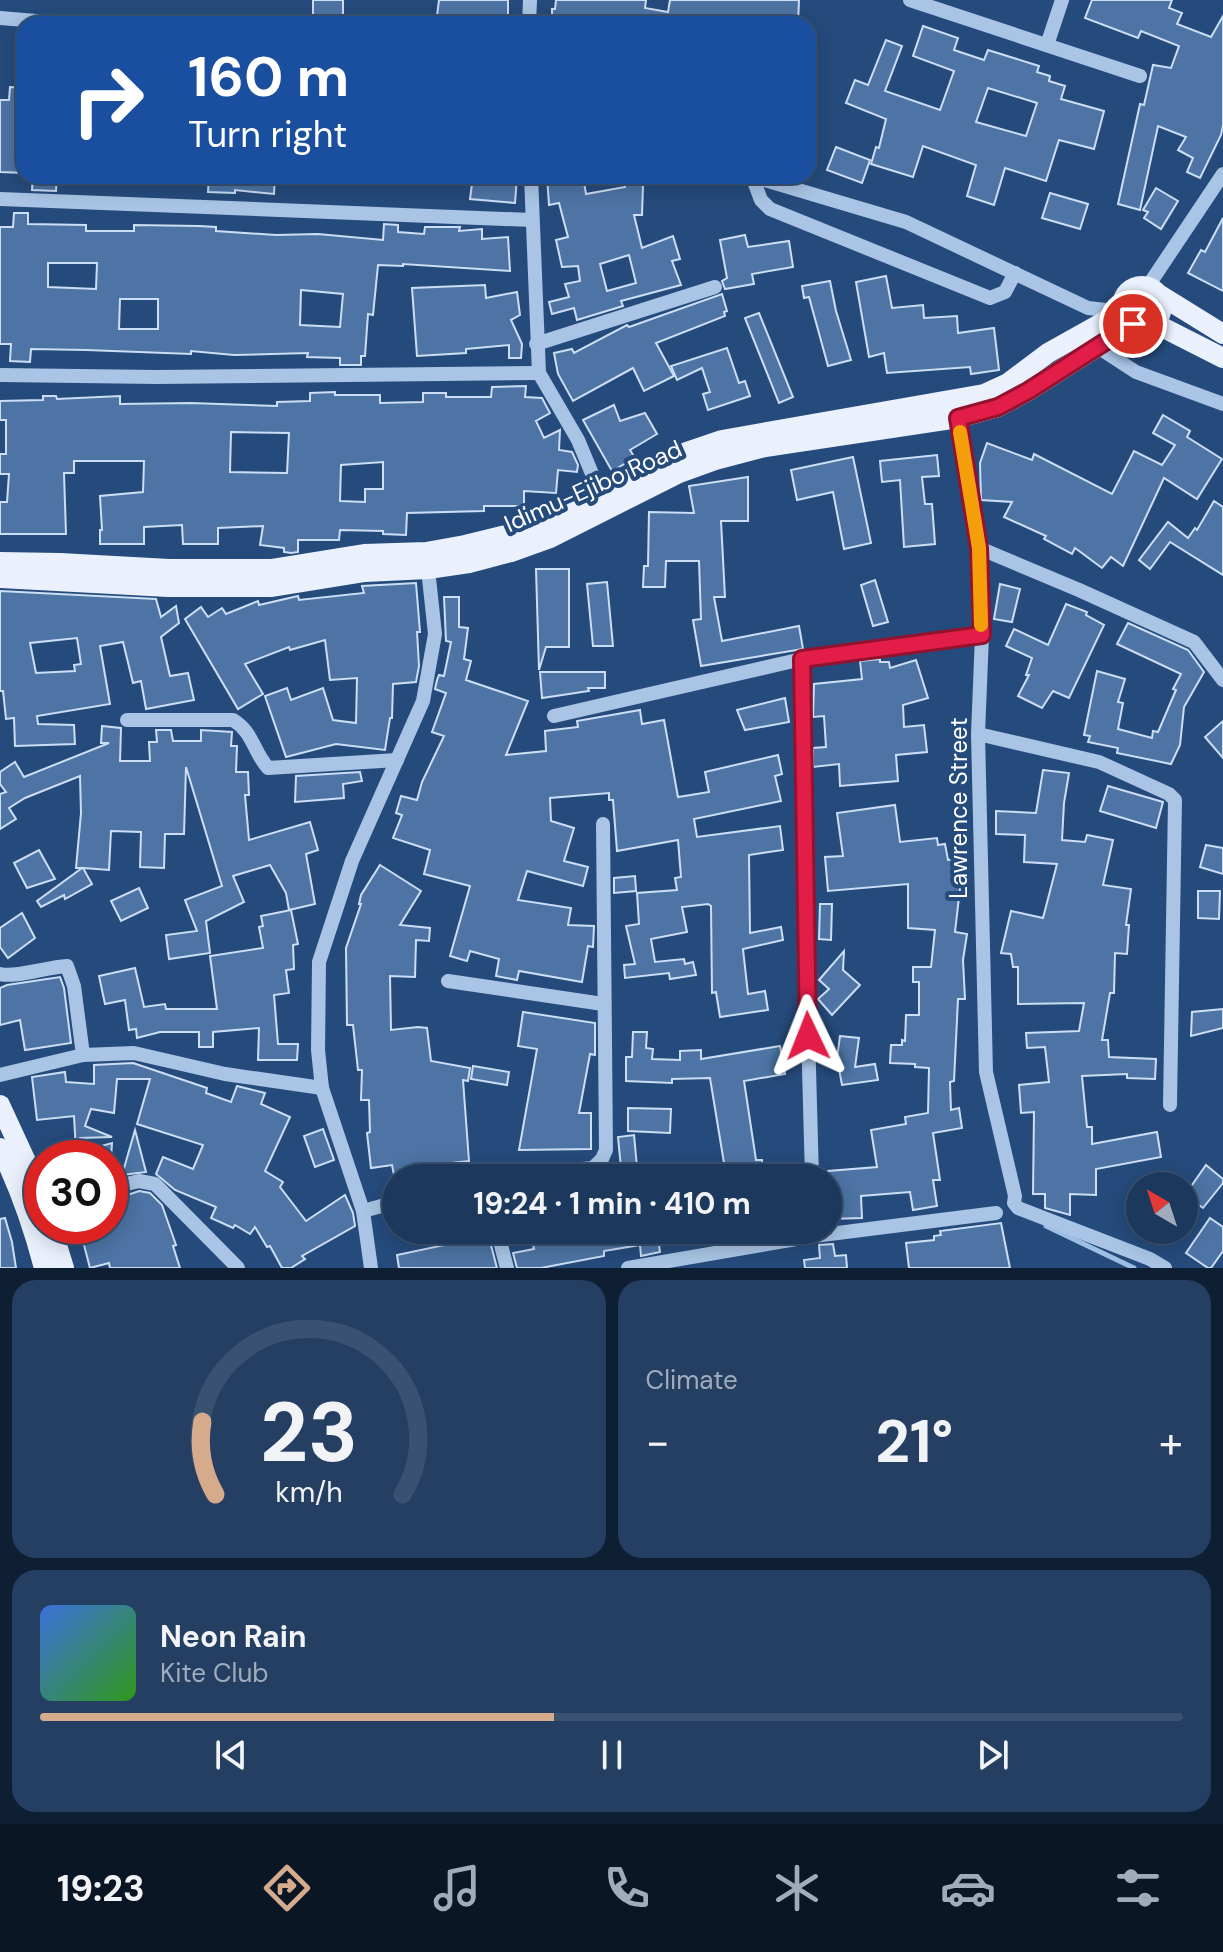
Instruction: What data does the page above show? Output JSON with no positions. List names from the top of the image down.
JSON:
{
  "streets": {
    "main road": ["Idimu-Ejibo Road"],
    "street": ["Lawrence Street"]
  },
  "crossings": [
    ["Idimu-Ejibo Road", "Lawrence Street"]
  ],
  "north": "top left",
  "page": {
    "turn": ["160 m", "Turn right"],
    "limit": "30",
    "trip": "19:24 · 1 min · 410 m",
    "tile": "Climate",
    "heat": ["−", "21°", "+"],
    "song": ["Neon Rain", "Kite Club"],
    "tabs": "19:23",
    "gauge": ["23", "km/h"]
  }
}
